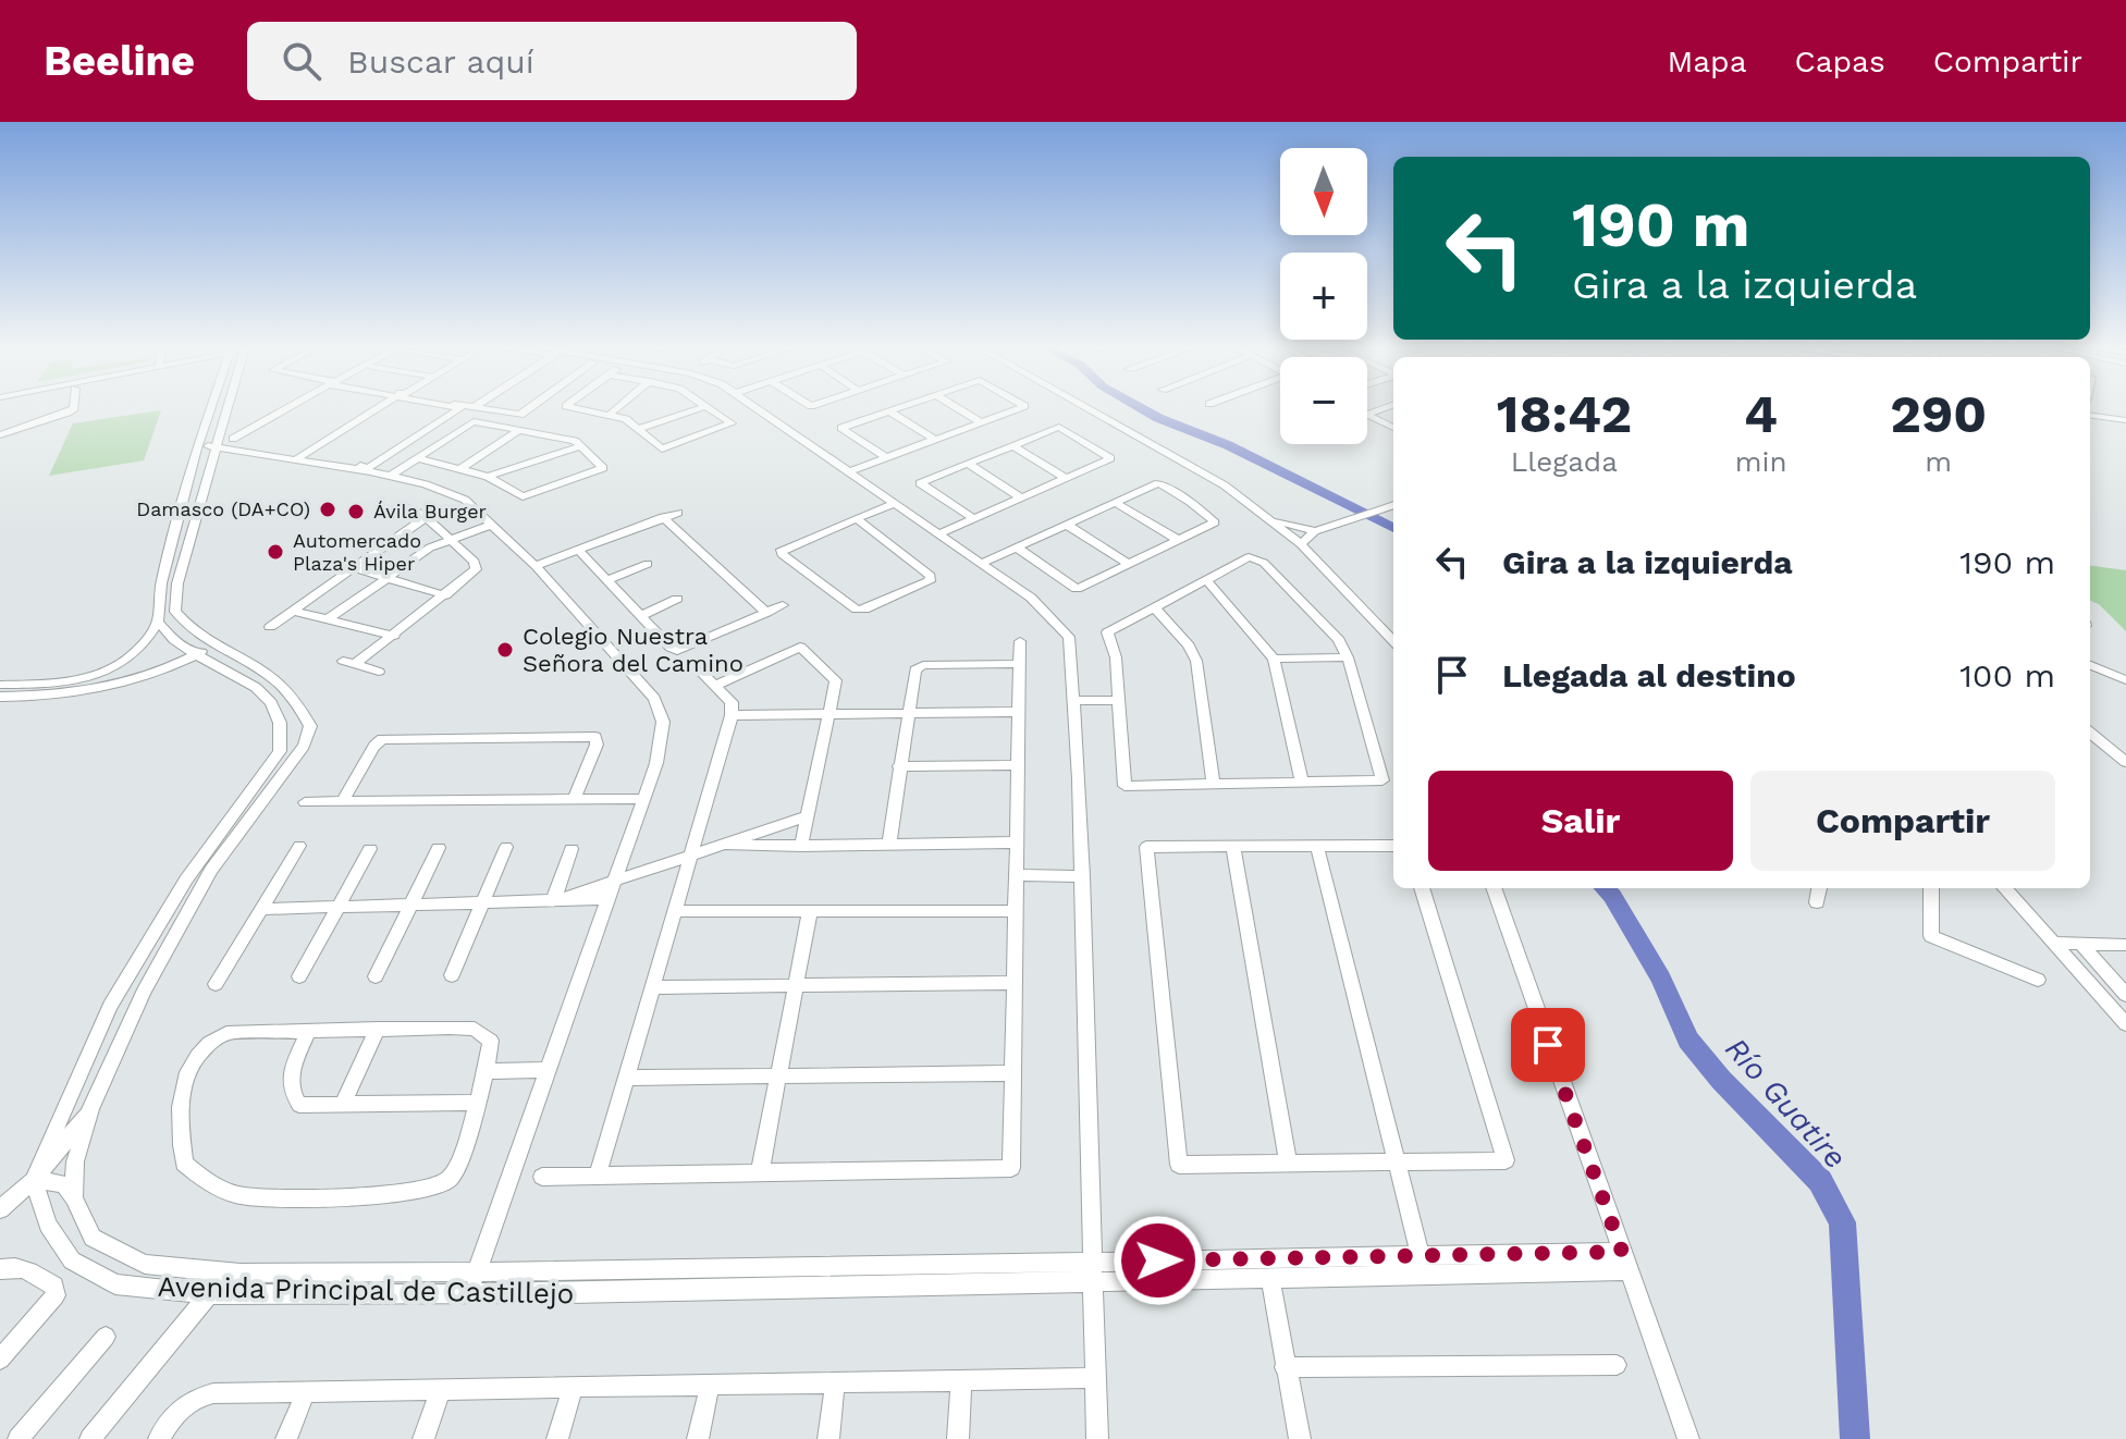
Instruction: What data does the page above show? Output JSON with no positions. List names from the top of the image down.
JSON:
{
  "streets": {
    "street": ["Avenida Principal de Castillejo"]
  },
  "water": ["Río Guatire"],
  "places": [
    "Damasco (DA+CO)",
    "Ávila Burger",
    "Automercado Plaza's Hiper",
    "Colegio Nuestra Señora del Camino"
  ],
  "north": "bottom",
  "page": {
    "header": "Beeline",
    "search": "Buscar aquí",
    "nav": ["Mapa", "Capas", "Compartir"],
    "map_buttons": ["+", "−"],
    "turn": ["190 m", "Gira a la izquierda"],
    "eta": [
      "18:42",
      "Llegada",
      "4",
      "min",
      "290",
      "m"
    ],
    "list": [
      {
        "name": "Gira a la izquierda",
        "value": "190 m"
      },
      {
        "name": "Llegada al destino",
        "value": "100 m"
      }
    ],
    "buttons": ["Salir", "Compartir"]
  }
}
